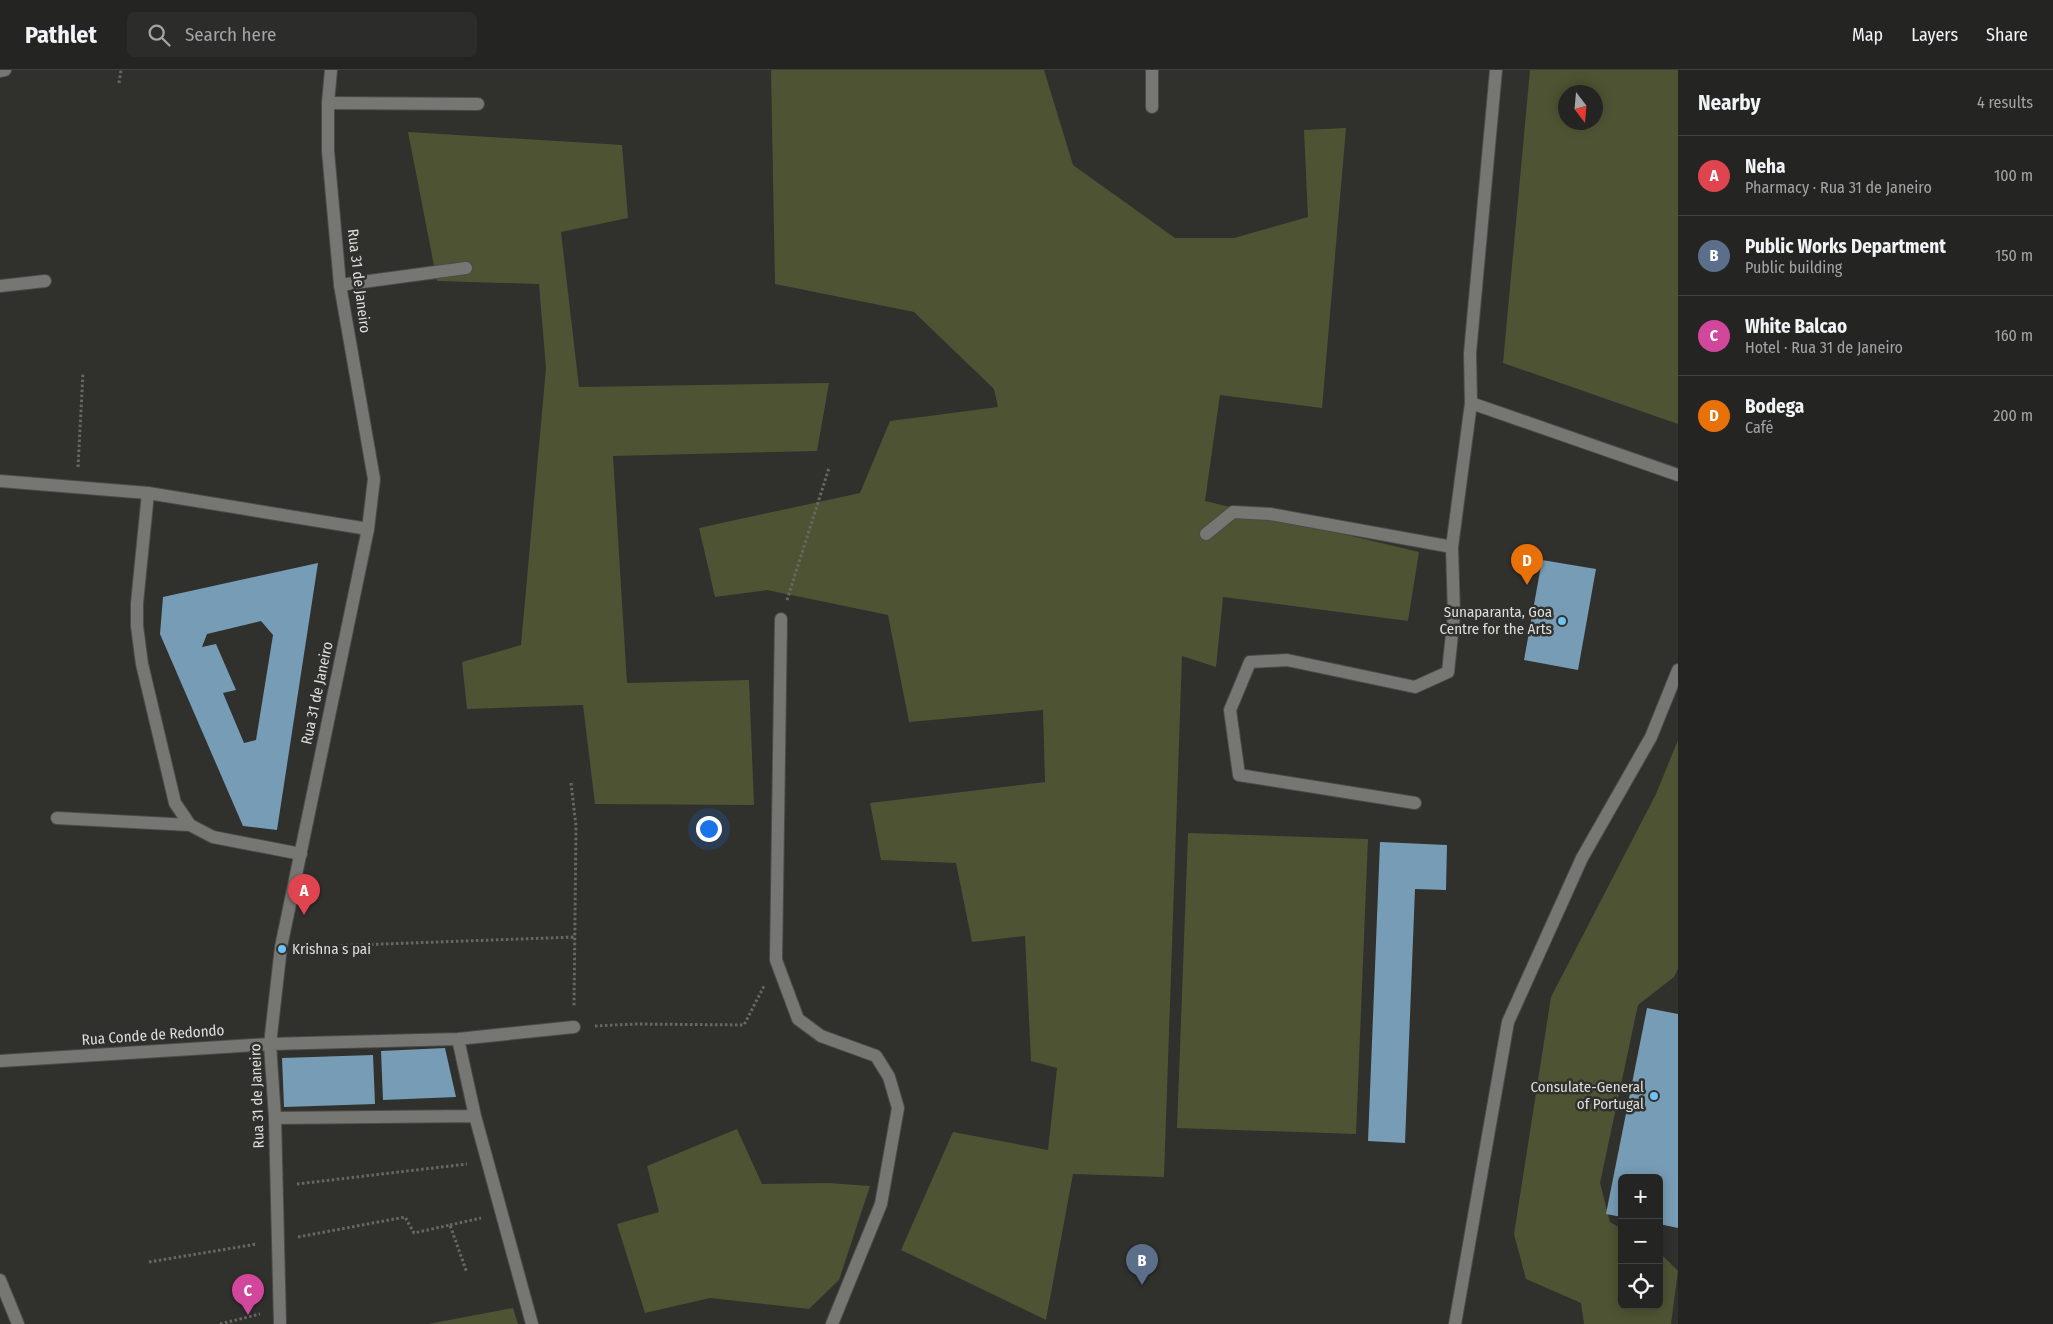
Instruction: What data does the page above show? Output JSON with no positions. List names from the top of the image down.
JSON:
{
  "streets": {
    "street": ["Rua 31 de Janeiro", "Rua Conde de Redondo"]
  },
  "crossings": [
    ["Rua 31 de Janeiro", "Rua Conde de Redondo"]
  ],
  "places": ["Sunaparanta, Goa Centre for the Arts", "Krishna s pai", "Consulate-General of Portugal"],
  "north": "bottom",
  "page": {
    "header": "Pathlet",
    "search": "Search here",
    "nav": ["Map", "Layers", "Share"],
    "heading": ["Nearby", "4 results"],
    "list": [
      {
        "mark": "A",
        "name": "Neha",
        "note": "Pharmacy · Rua 31 de Janeiro",
        "value": "100 m"
      },
      {
        "mark": "B",
        "name": "Public Works Department",
        "note": "Public building",
        "value": "150 m"
      },
      {
        "mark": "C",
        "name": "White Balcao",
        "note": "Hotel · Rua 31 de Janeiro",
        "value": "160 m"
      },
      {
        "mark": "D",
        "name": "Bodega",
        "note": "Café",
        "value": "200 m"
      }
    ],
    "pins": [
      "D",
      "A",
      "B",
      "C"
    ],
    "map_buttons": ["+", "−"]
  }
}
